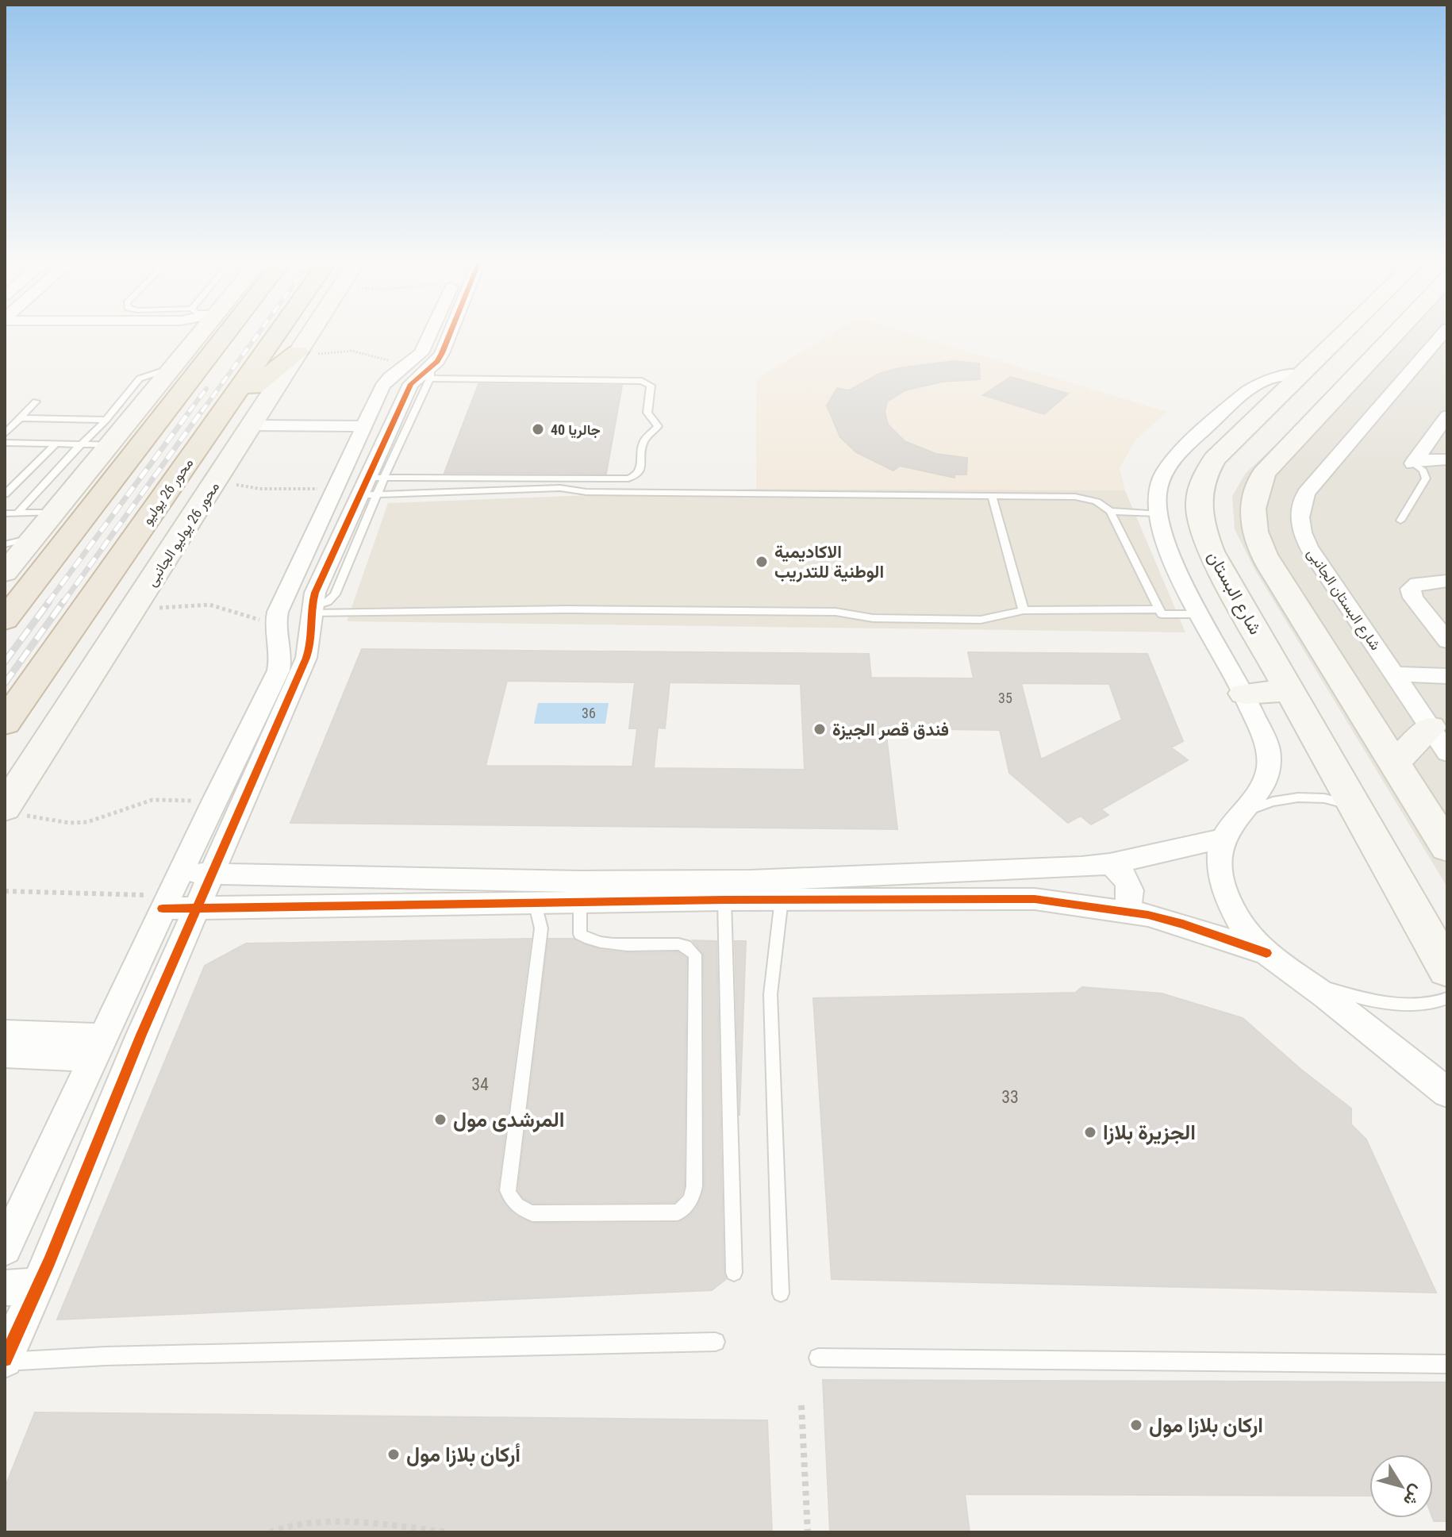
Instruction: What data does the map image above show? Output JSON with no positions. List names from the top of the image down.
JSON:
{
  "streets": {
    "highway": ["محور 26 يوليو"],
    "street": ["محور 26 يوليو الجانبى", "شارع البستان", "شارع البستان الجانبى"]
  },
  "places": [
    "جالريا 40",
    "الاكاديمية الوطنية للتدريب",
    "فندق قصر الجيزة",
    "المرشدى مول",
    "الجزيرة بلازا",
    "اركان بلازا مول",
    "أركان بلازا مول"
  ],
  "house_numbers": [
    "35",
    "36",
    "34",
    "33"
  ],
  "north": "bottom right"
}
